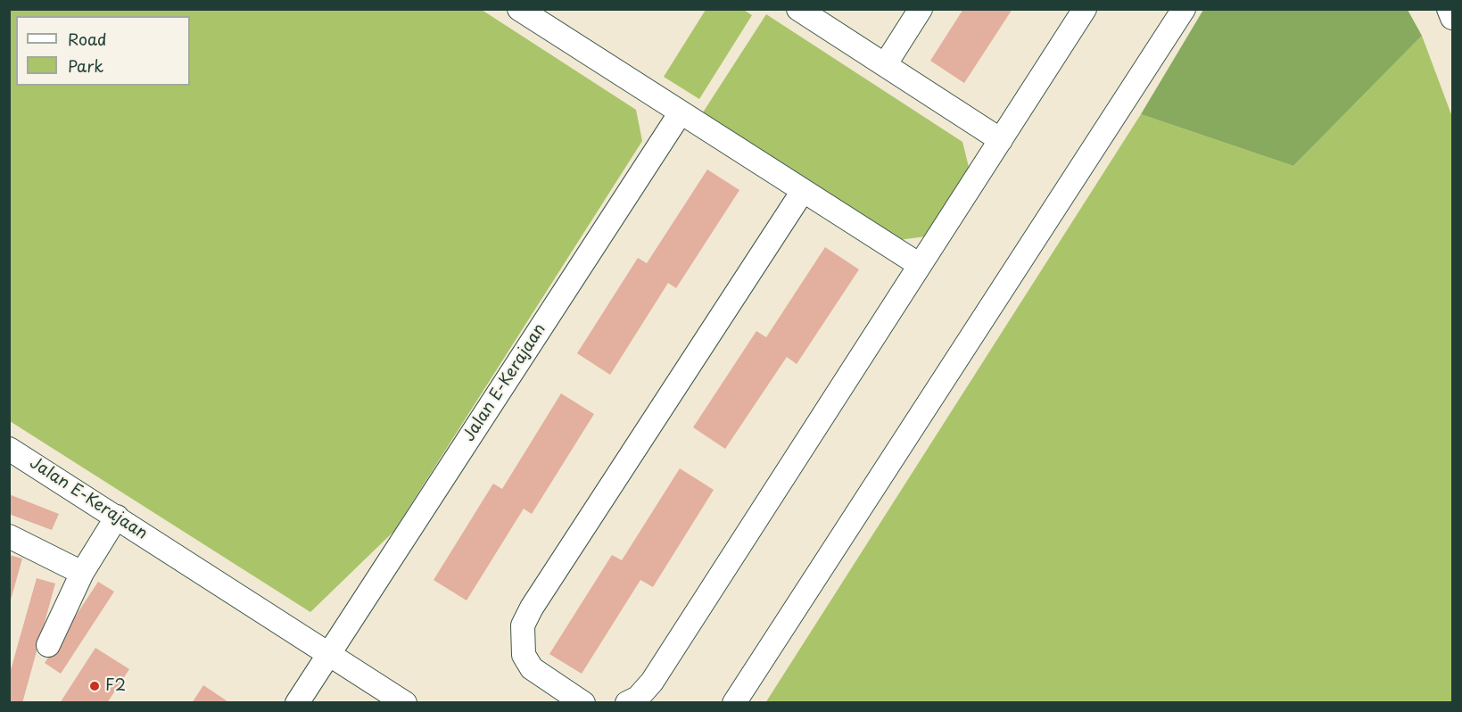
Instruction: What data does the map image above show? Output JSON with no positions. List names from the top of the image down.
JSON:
{
  "streets": {
    "street": ["Jalan E-Kerajaan"]
  },
  "places": ["F2"],
  "legend": ["Road", "Park"]
}
